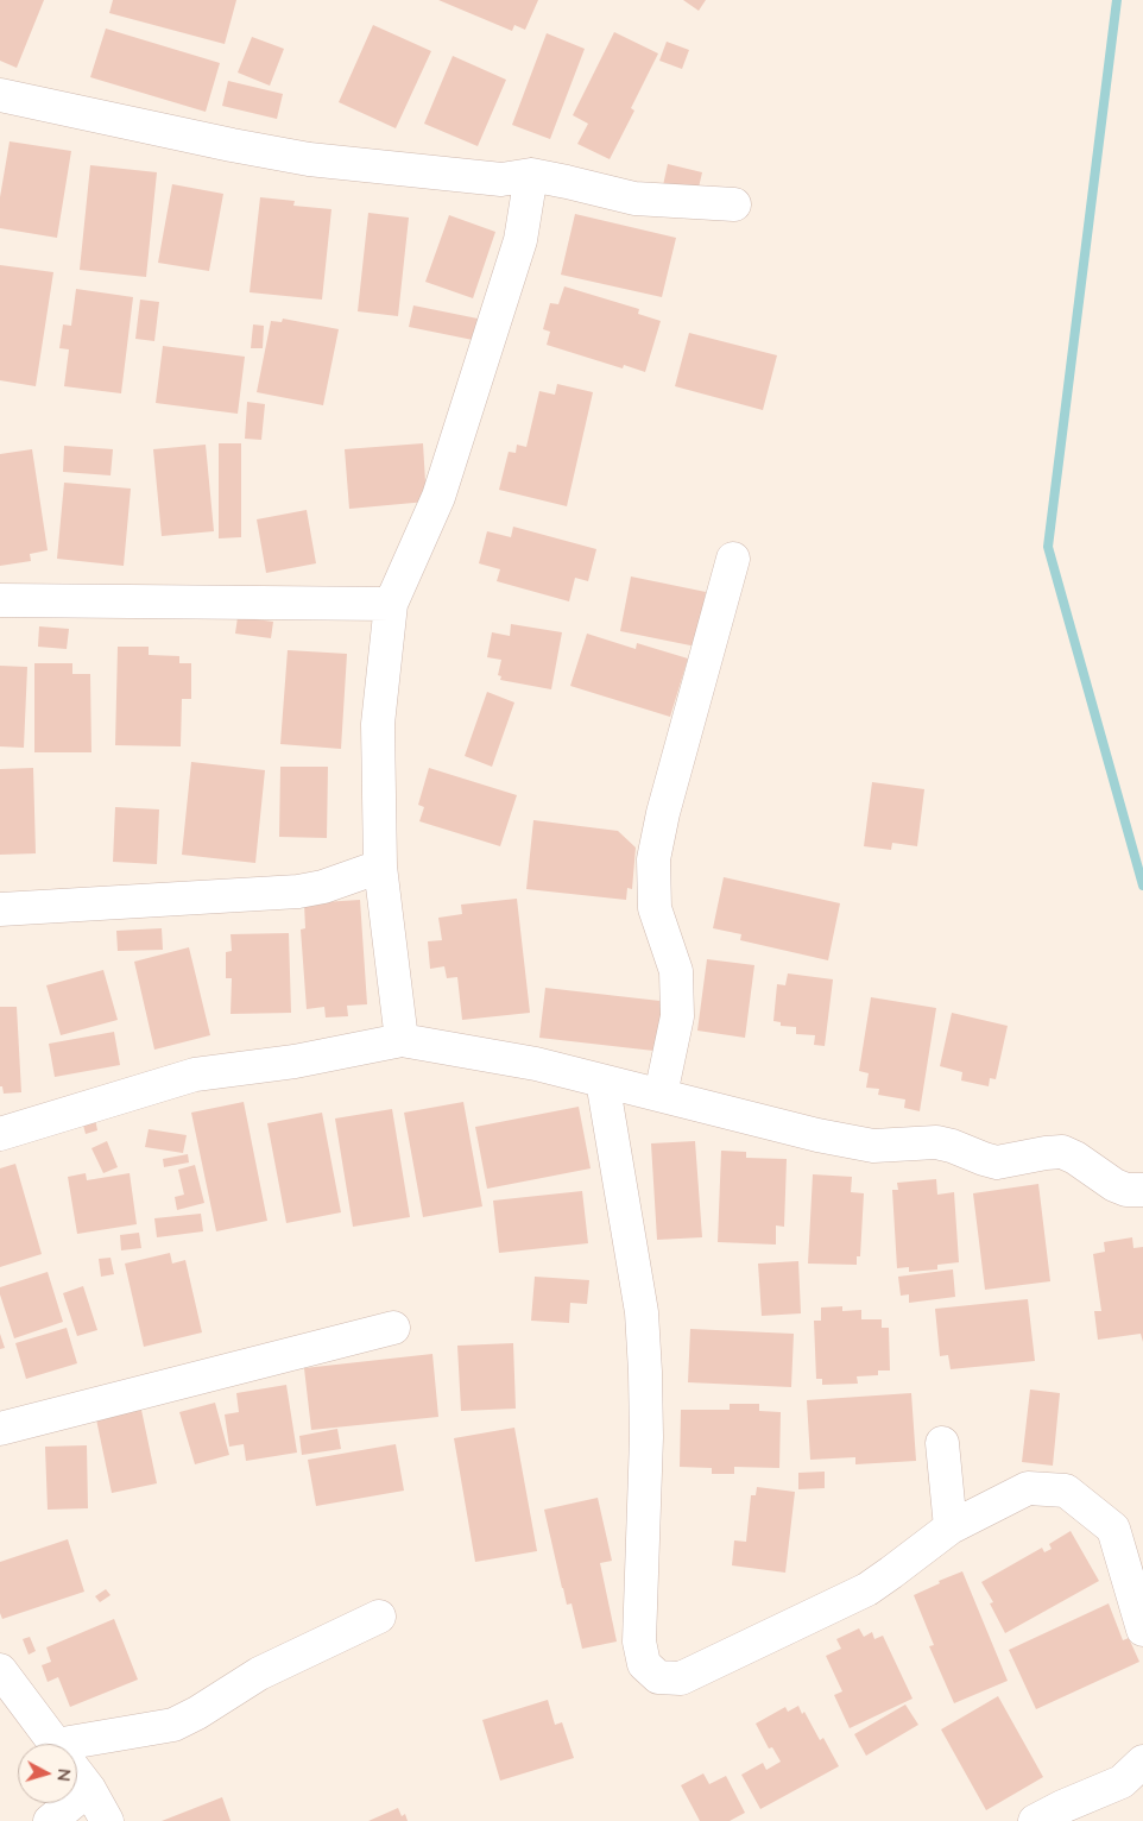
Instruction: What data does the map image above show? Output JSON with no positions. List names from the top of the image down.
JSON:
{
  "north": "right"
}
